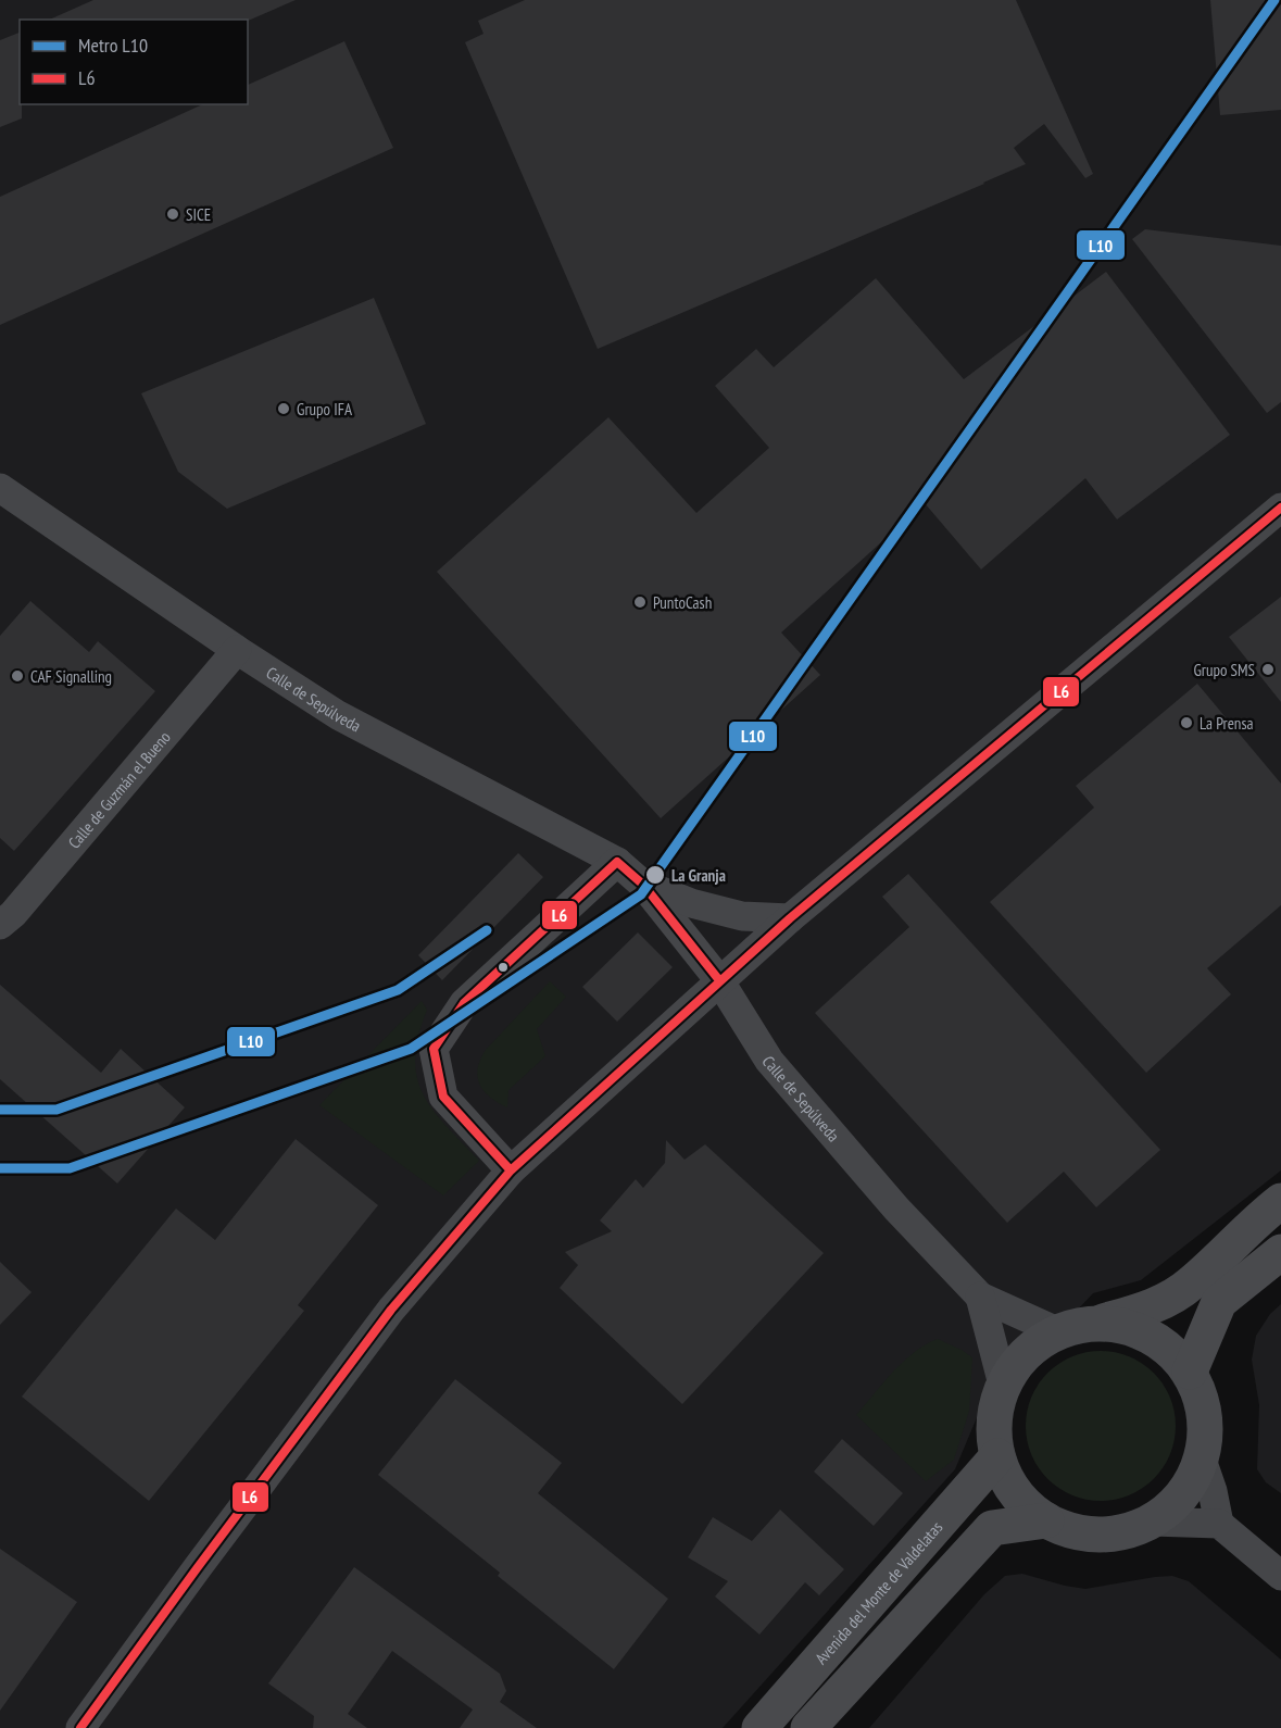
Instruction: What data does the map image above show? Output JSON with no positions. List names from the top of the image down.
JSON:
{
  "streets": {
    "street": ["Calle de Sepúlveda", "Calle de Guzmán el Bueno", "Avenida del Monte de Valdelatas"]
  },
  "crossings": [
    ["Calle de Sepúlveda", "Calle de Guzmán el Bueno"],
    ["Calle de Sepúlveda", "Avenida del Monte de Valdelatas"]
  ],
  "places": [
    "SICE",
    "Grupo IFA",
    "PuntoCash",
    "Grupo SMS",
    "CAF Signalling",
    "La Prensa",
    "La Granja"
  ],
  "lines": ["metro line L10", "transit line L6"],
  "legend": ["Metro L10", "L6"]
}
